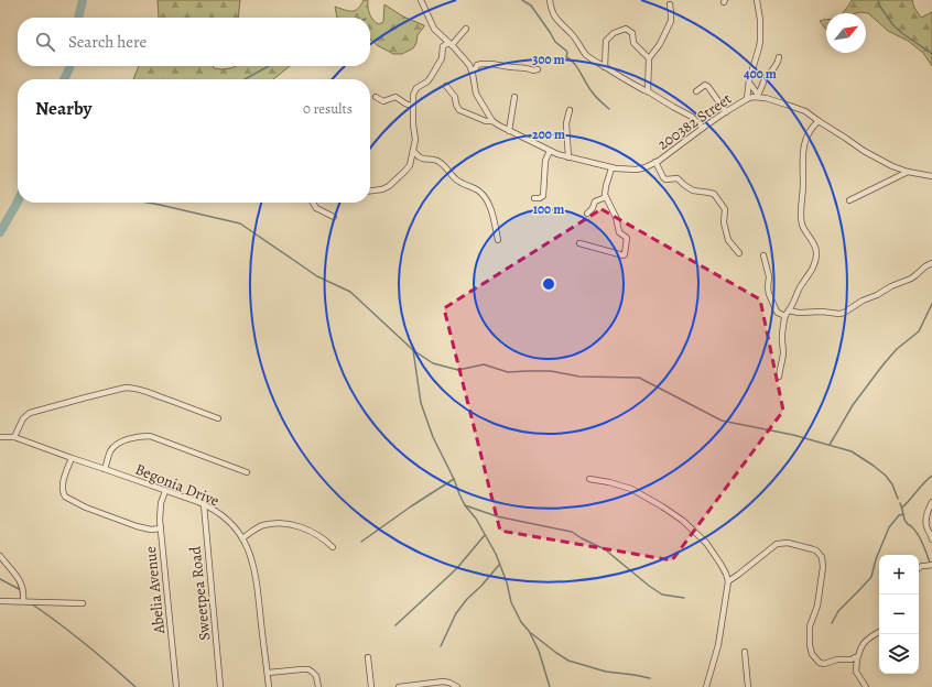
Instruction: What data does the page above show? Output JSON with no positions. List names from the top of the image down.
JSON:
{
  "streets": {
    "street": [
      "200382 Street",
      "Begonia Drive",
      "Abelia Avenue",
      "Sweetpea Road"
    ]
  },
  "crossings": [
    ["Begonia Drive", "Abelia Avenue"],
    ["Begonia Drive", "Sweetpea Road"]
  ],
  "north": "top right",
  "page": {
    "search": "Search here",
    "heading": ["Nearby", "0 results"],
    "map_buttons": ["+", "−"]
  },
  "rings": [
    "300 m",
    "400 m",
    "200 m",
    "100 m"
  ]
}
